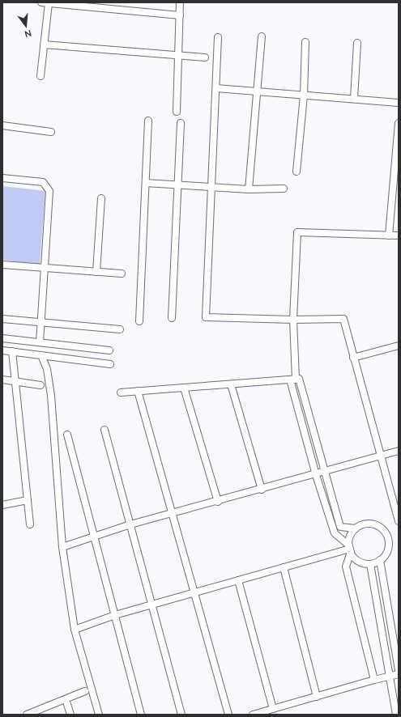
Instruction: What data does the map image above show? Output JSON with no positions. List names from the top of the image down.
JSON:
{
  "north": "bottom"
}
